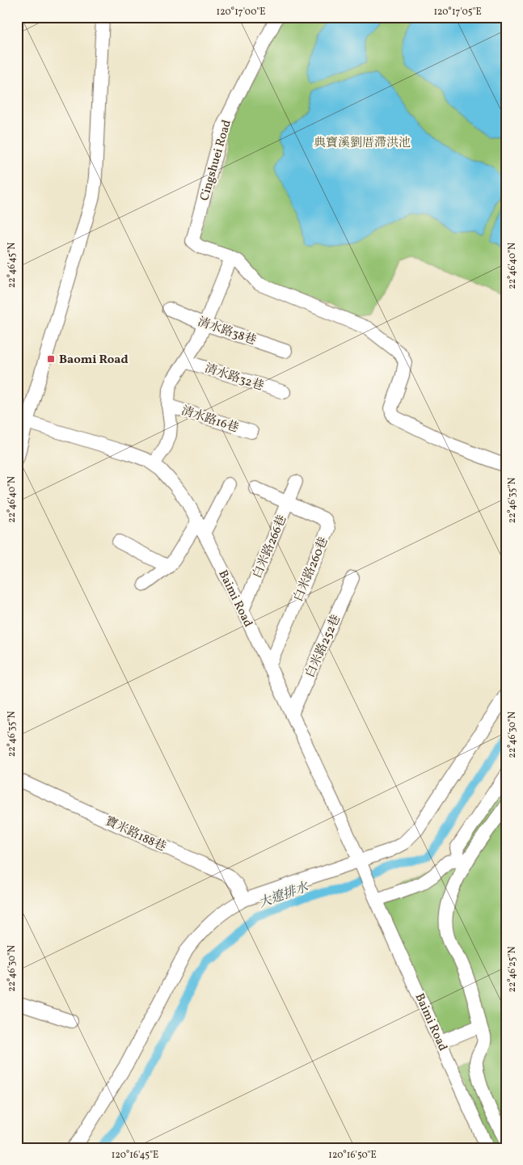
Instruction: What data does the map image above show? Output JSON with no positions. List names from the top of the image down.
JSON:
{
  "streets": {
    "street": [
      "Cingshuei Road",
      "清水路38巷",
      "清水路32巷",
      "清水路16巷",
      "白米路266巷",
      "白米路260巷",
      "Baimi Road",
      "白米路252巷",
      "寶米路188巷"
    ]
  },
  "crossings": [
    ["白米路266巷", "白米路260巷"],
    ["白米路266巷", "Baimi Road"],
    ["白米路260巷", "Baimi Road"],
    ["Baimi Road", "白米路252巷"]
  ],
  "water": ["大遼排水"],
  "parks": ["典寶溪劉厝滯洪池"],
  "places": {
    "transit": ["Baomi Road"]
  },
  "coordinates": [
    "120°17'00\"E",
    "120°17'05\"E",
    "22°46'45\"N",
    "22°46'40\"N",
    "22°46'35\"N",
    "22°46'30\"N",
    "22°46'25\"N",
    "120°16'45\"E",
    "120°16'50\"E"
  ]
}
